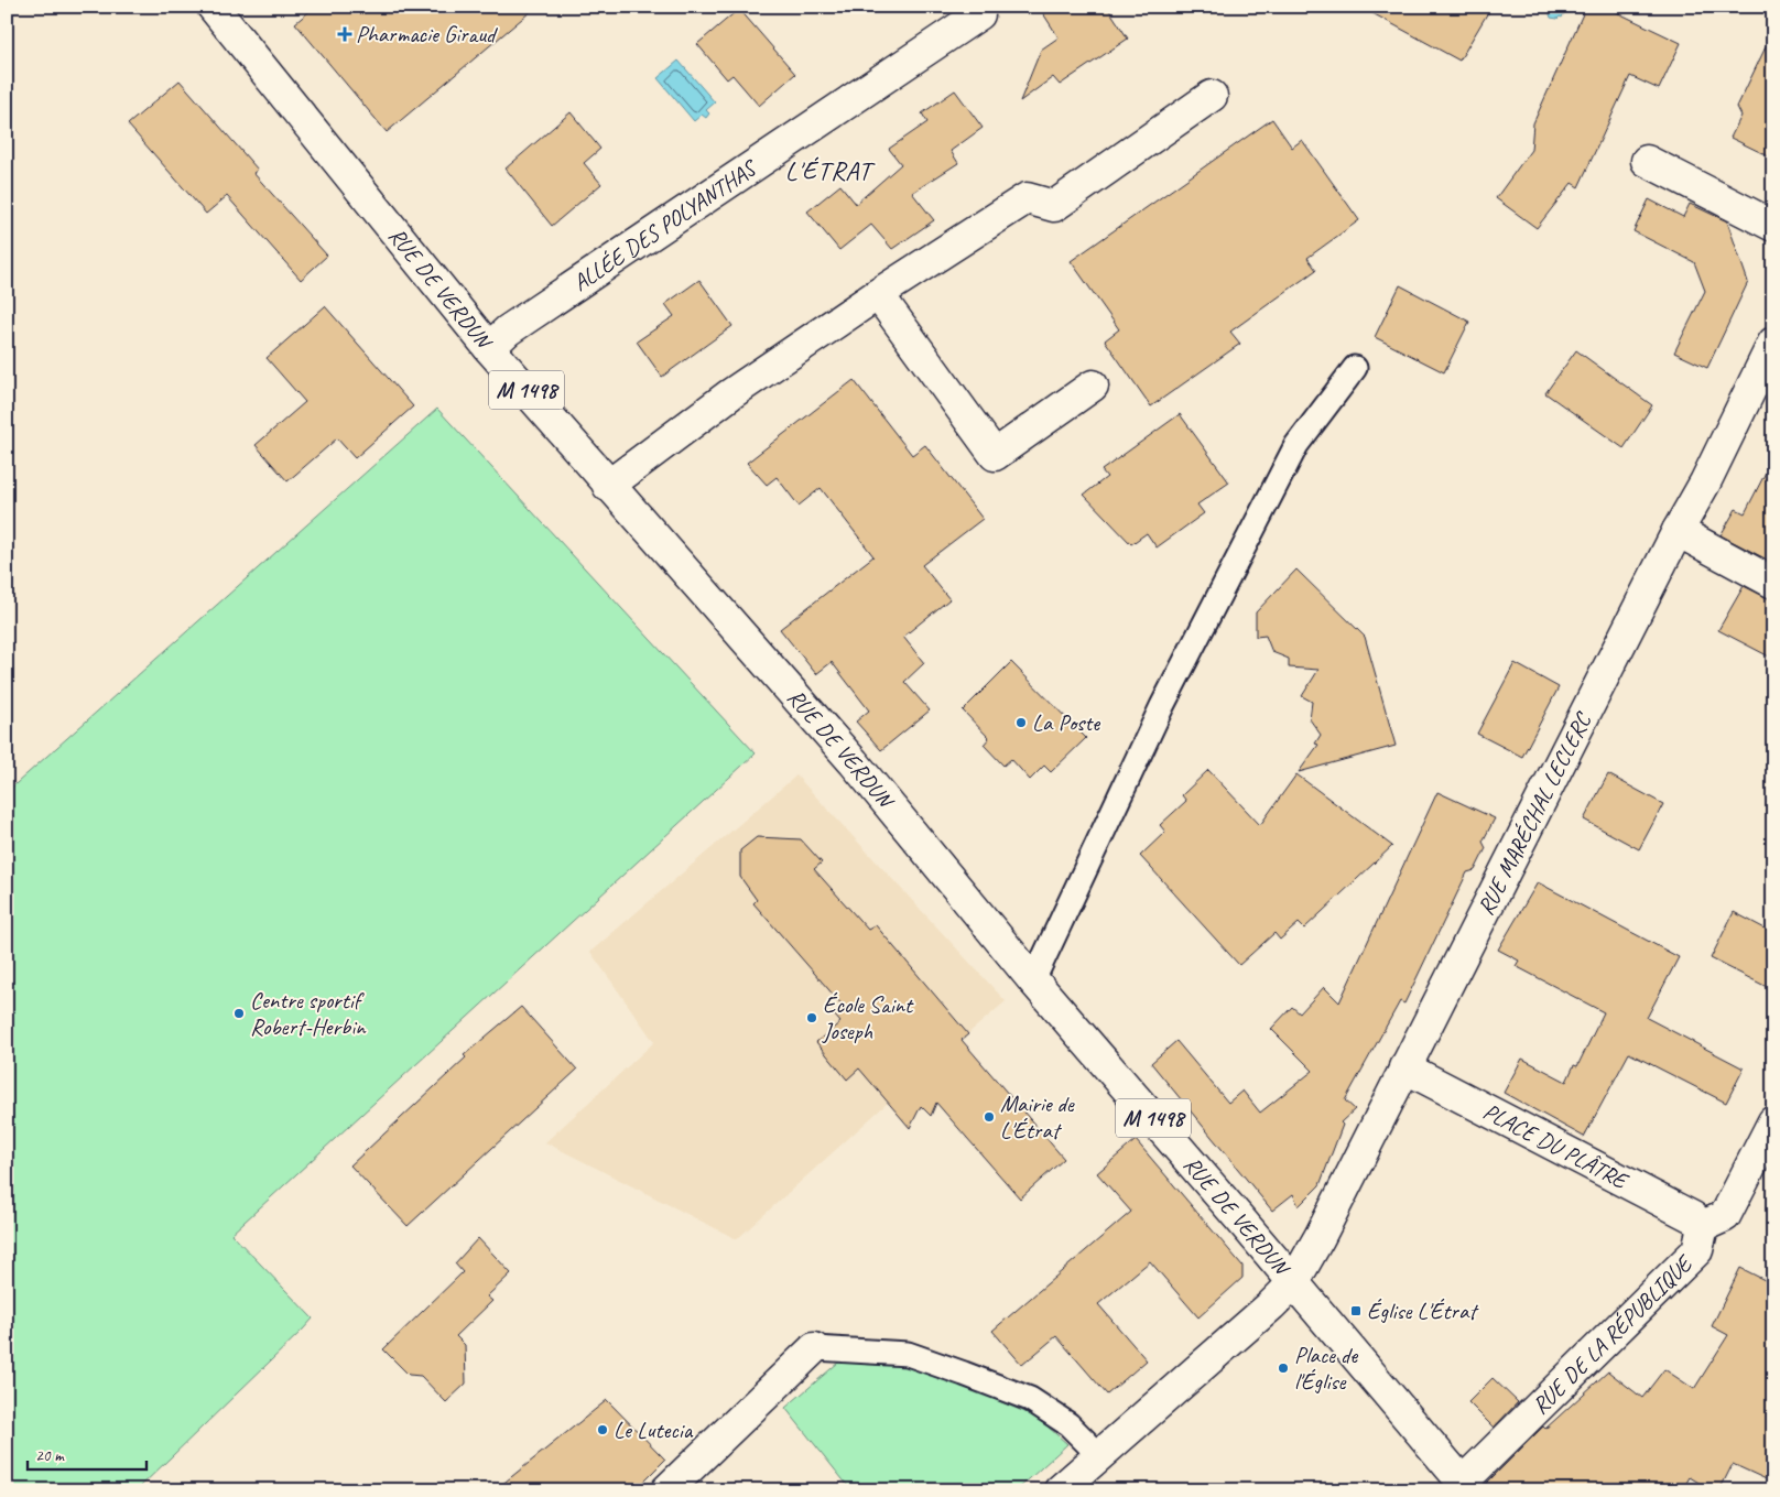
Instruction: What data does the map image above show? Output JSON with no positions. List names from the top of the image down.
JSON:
{
  "streets": {
    "street": [
      "ALLÉE DES POLYANTHAS",
      "RUE DE VERDUN",
      "M 1498",
      "RUE MARÉCHAL LECLERC",
      "PLACE DU PLÂTRE",
      "RUE DE LA RÉPUBLIQUE"
    ]
  },
  "crossings": [
    ["ALLÉE DES POLYANTHAS", "RUE DE VERDUN"],
    ["RUE DE VERDUN", "RUE MARÉCHAL LECLERC"],
    ["RUE DE VERDUN", "RUE DE LA RÉPUBLIQUE"],
    ["RUE MARÉCHAL LECLERC", "PLACE DU PLÂTRE"],
    ["PLACE DU PLÂTRE", "RUE DE LA RÉPUBLIQUE"]
  ],
  "districts": ["L'ÉTRAT"],
  "places": {
    "health": ["Pharmacie Giraud"],
    "other": [
      "La Poste",
      "Centre sportif Robert-Herbin",
      "École Saint Joseph",
      "Mairie de L'Étrat",
      "Place de l'Église",
      "Le Lutecia"
    ],
    "transit": ["Église L'Étrat"]
  },
  "scale_bar": "20 m"
}
